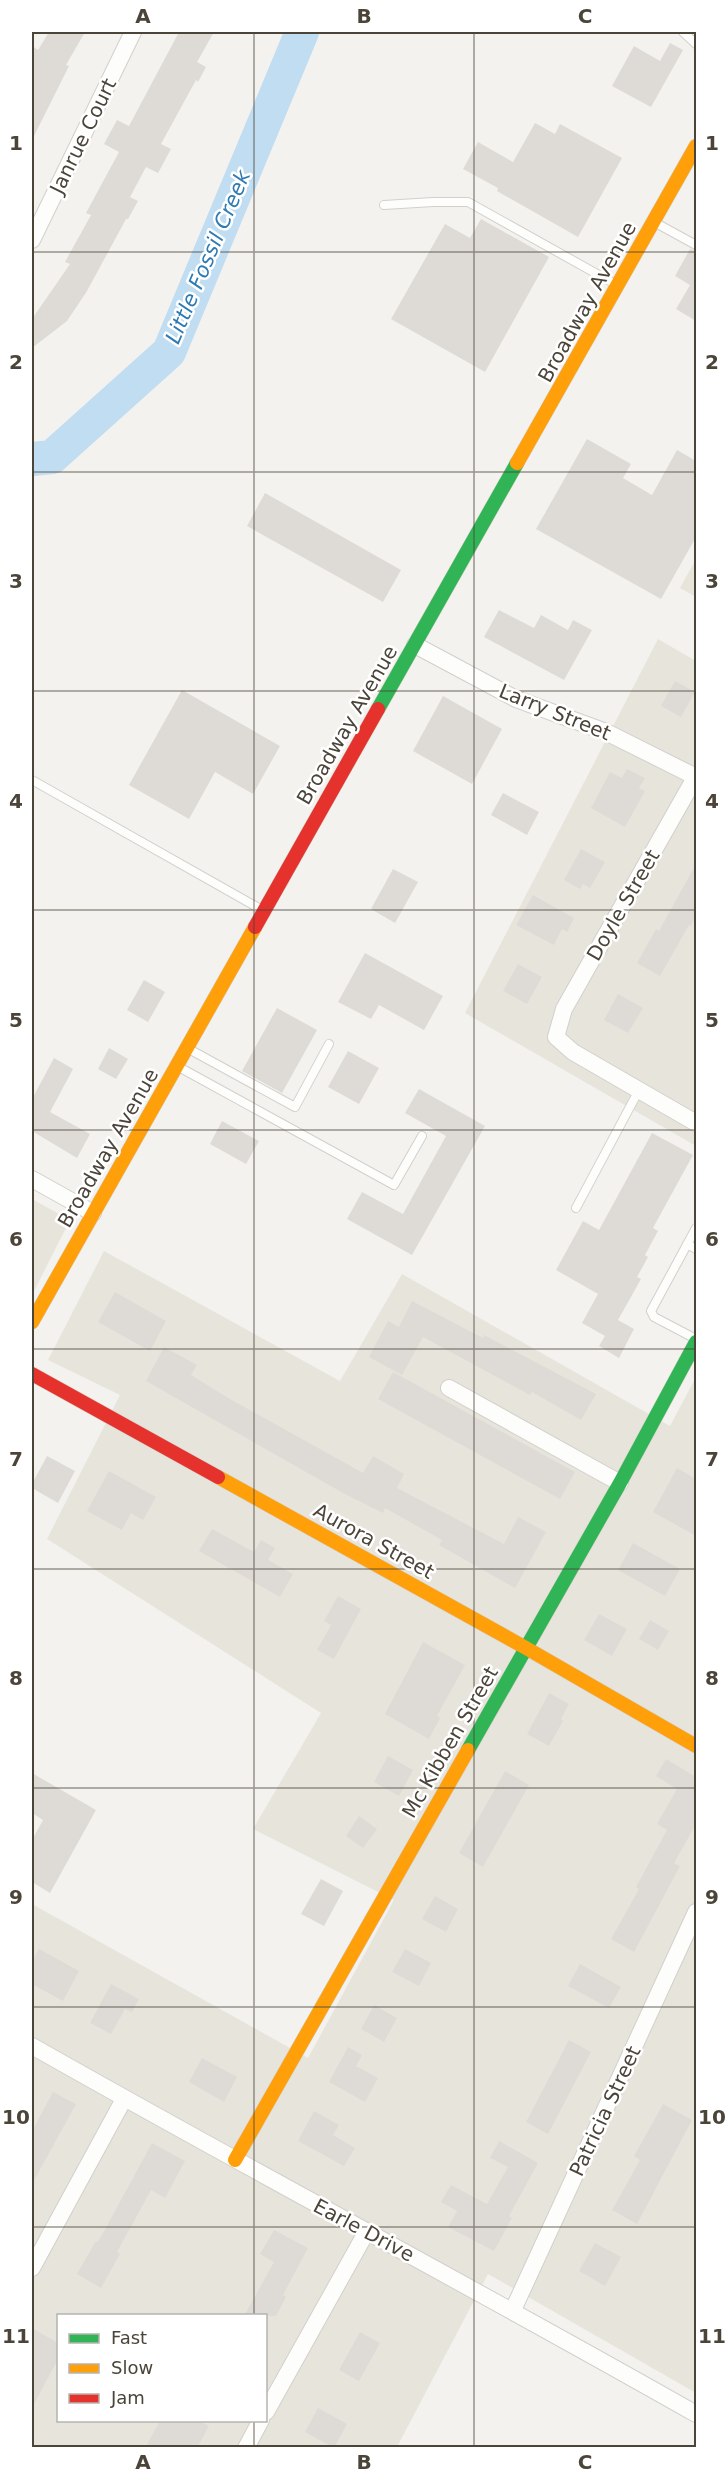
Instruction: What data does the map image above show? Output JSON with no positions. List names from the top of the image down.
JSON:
{
  "streets": {
    "street": [
      "Janrue Court",
      "Broadway Avenue",
      "Larry Street",
      "Doyle Street",
      "Aurora Street",
      "Mc Kibben Street",
      "Patricia Street",
      "Earle Drive"
    ]
  },
  "crossings": [
    ["Broadway Avenue", "Larry Street"],
    ["Larry Street", "Doyle Street"],
    ["Aurora Street", "Mc Kibben Street"],
    ["Mc Kibben Street", "Earle Drive"],
    ["Patricia Street", "Earle Drive"]
  ],
  "water": ["Little Fossil Creek"],
  "legend": ["Fast", "Slow", "Jam"],
  "grid": {
    "columns": ["A", "B", "C"],
    "rows": [
      "1",
      "2",
      "3",
      "4",
      "5",
      "6",
      "7",
      "8",
      "9",
      "10",
      "11"
    ]
  }
}
